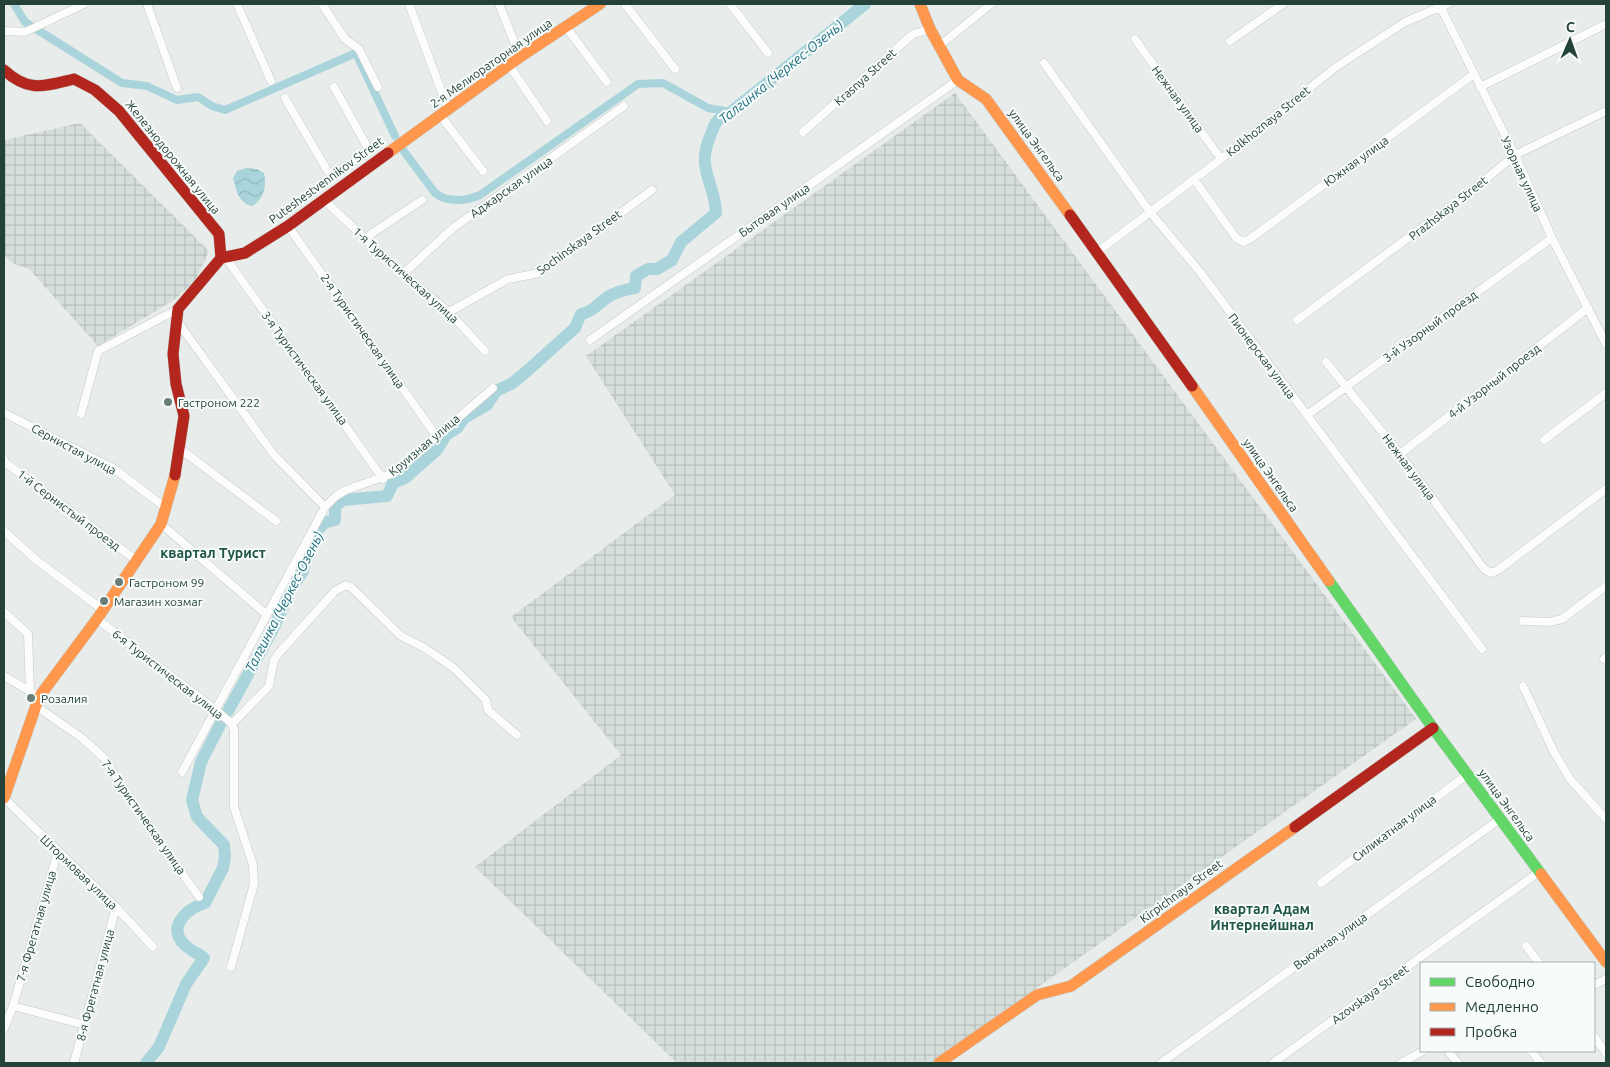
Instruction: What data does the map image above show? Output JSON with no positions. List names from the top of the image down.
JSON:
{
  "streets": {
    "street": [
      "2-я Мелиораторная улица",
      "Krasnya Street",
      "Нежная улица",
      "Kolkhoznaya Street",
      "улица Энгельса",
      "Железнодорожная улица",
      "Южная улица",
      "Узорная улица",
      "Puteshestvennikov Street",
      "Аджарская улица",
      "Prazhskaya Street",
      "Бытовая улица",
      "Sochinskaya Street",
      "1-я Туристическая улица",
      "3-й Узорный проезд",
      "2-я Туристическая улица",
      "Пионерская улица",
      "3-я Туристическая улица",
      "4-й Узорный проезд",
      "Круизная улица",
      "Сернистая улица",
      "1-й Сернистый проезд",
      "6-я Туристическая улица",
      "7-я Туристическая улица",
      "Силикатная улица",
      "Штормовая улица",
      "Kirpichnaya Street",
      "7-я Фрегатная улица",
      "Вьюжная улица",
      "8-я Фрегатная улица",
      "Azovskaya Street"
    ]
  },
  "crossings": [
    ["2-я Мелиораторная улица", "Puteshestvennikov Street"],
    ["Krasnya Street", "улица Энгельса"],
    ["Нежная улица", "Kolkhoznaya Street"],
    ["Нежная улица", "3-й Узорный проезд"],
    ["Нежная улица", "4-й Узорный проезд"],
    ["Kolkhoznaya Street", "улица Энгельса"],
    ["Kolkhoznaya Street", "Южная улица"],
    ["Kolkhoznaya Street", "Узорная улица"],
    ["Kolkhoznaya Street", "Пионерская улица"],
    ["улица Энгельса", "Бытовая улица"],
    ["улица Энгельса", "Силикатная улица"],
    ["улица Энгельса", "Kirpichnaya Street"],
    ["улица Энгельса", "Вьюжная улица"],
    ["улица Энгельса", "Azovskaya Street"],
    ["Железнодорожная улица", "Puteshestvennikov Street"],
    ["Железнодорожная улица", "3-я Туристическая улица"],
    ["Южная улица", "Узорная улица"],
    ["Узорная улица", "Prazhskaya Street"],
    ["Узорная улица", "3-й Узорный проезд"],
    ["Узорная улица", "4-й Узорный проезд"],
    ["Puteshestvennikov Street", "1-я Туристическая улица"],
    ["Puteshestvennikov Street", "2-я Туристическая улица"],
    ["Puteshestvennikov Street", "3-я Туристическая улица"],
    ["Аджарская улица", "1-я Туристическая улица"],
    ["Sochinskaya Street", "1-я Туристическая улица"],
    ["3-й Узорный проезд", "Пионерская улица"],
    ["2-я Туристическая улица", "Круизная улица"],
    ["3-я Туристическая улица", "Круизная улица"],
    ["Круизная улица", "6-я Туристическая улица"],
    ["Штормовая улица", "7-я Фрегатная улица"],
    ["Штормовая улица", "8-я Фрегатная улица"]
  ],
  "districts": ["квартал Турист", "квартал Адам Интернейшнал"],
  "water": ["Талгинка (Черкес-Озень)"],
  "places": [
    "Гастроном 222",
    "Гастроном 99",
    "Магазин хозмаг",
    "Розалия"
  ],
  "legend": ["Свободно", "Медленно", "Пробка"],
  "north": "top"
}
